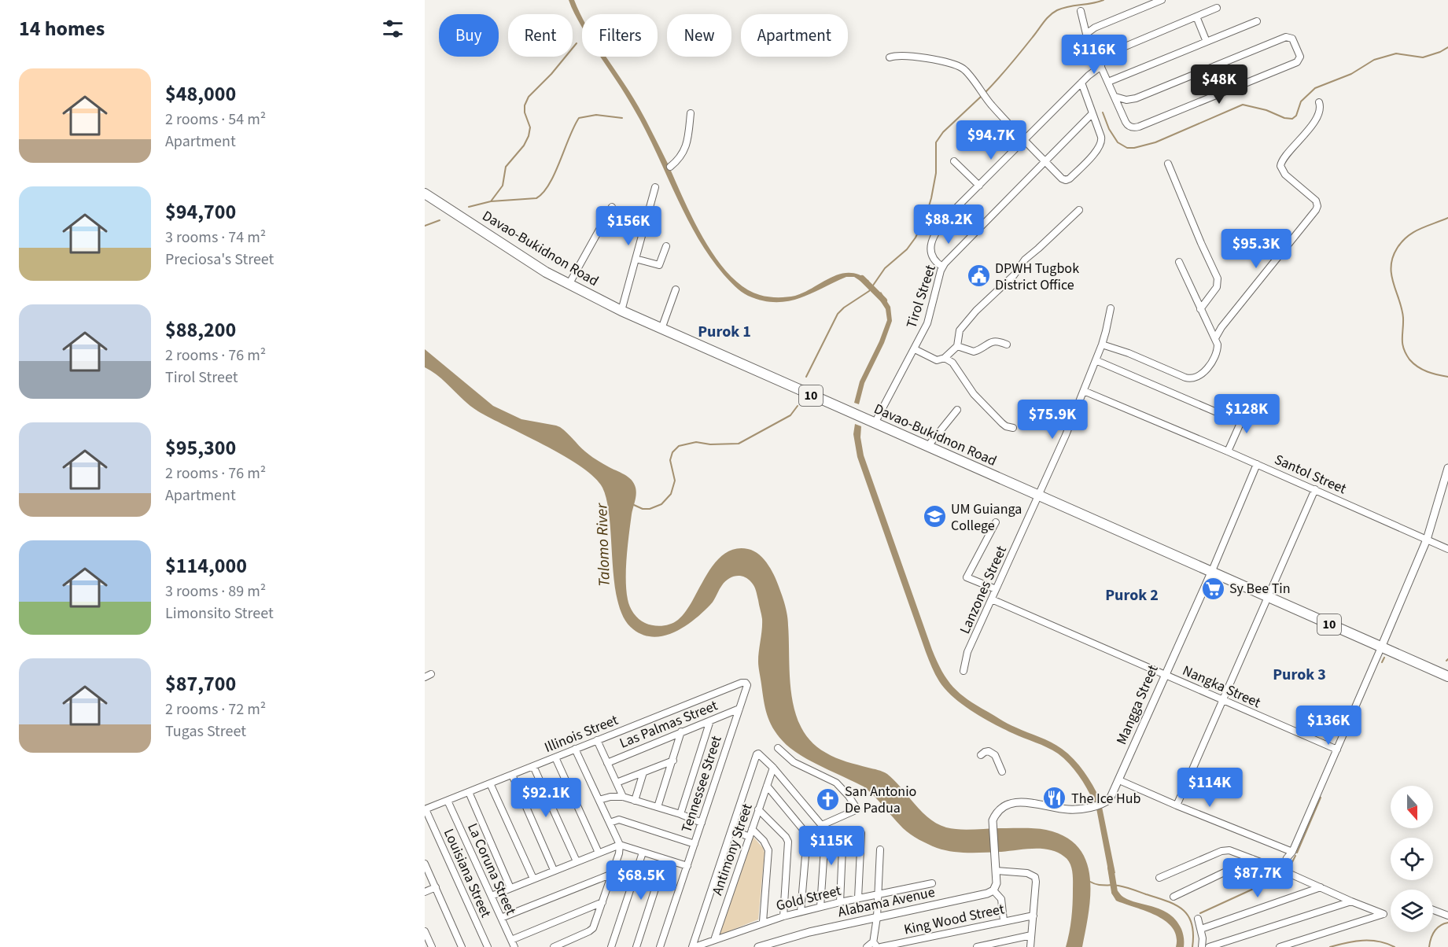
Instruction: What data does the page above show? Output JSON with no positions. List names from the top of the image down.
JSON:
{
  "streets": {
    "highway": ["Davao-Bukidnon Road", "10"],
    "street": [
      "Tirol Street",
      "Santol Street",
      "Lanzones Street",
      "Nangka Street",
      "Mangga Street",
      "Las Palmas Street",
      "Illinois Street",
      "Tennessee Street",
      "Antimony Street",
      "La Coruna Street",
      "Louisiana Street",
      "Gold Street",
      "Alabama Avenue",
      "King Wood Street"
    ]
  },
  "crossings": [
    ["Davao-Bukidnon Road", "Tirol Street"],
    ["Davao-Bukidnon Road", "Lanzones Street"],
    ["Davao-Bukidnon Road", "Mangga Street"],
    ["Santol Street", "Lanzones Street"],
    ["Santol Street", "Mangga Street"],
    ["Lanzones Street", "Nangka Street"],
    ["Nangka Street", "Mangga Street"],
    ["Las Palmas Street", "Tennessee Street"],
    ["Illinois Street", "Tennessee Street"],
    ["Illinois Street", "La Coruna Street"],
    ["Illinois Street", "Louisiana Street"],
    ["Antimony Street", "Gold Street"]
  ],
  "districts": ["Purok 1", "Purok 2", "Purok 3"],
  "water": ["Talomo River"],
  "places": {
    "public building": ["DPWH Tugbok District Office"],
    "school or university": ["UM Guianga College"],
    "supermarket": ["Sy Bee Tin"],
    "restaurant": ["The Ice Hub"],
    "church": ["San Antonio De Padua"]
  },
  "north": "bottom",
  "page": {
    "heading": "14 homes",
    "chip": [
      "Buy",
      "Rent",
      "Filters",
      "New",
      "Apartment"
    ],
    "price": [
      "$116K",
      "$48K",
      "$94.7K",
      "$88.2K",
      "$156K",
      "$95.3K",
      "$128K",
      "$75.9K",
      "$136K",
      "$114K",
      "$92.1K",
      "$115K",
      "$87.7K",
      "$68.5K"
    ],
    "list": [
      {
        "name": "$48,000",
        "note": "2 rooms · 54 m² · Apartment"
      },
      {
        "name": "$94,700",
        "note": "3 rooms · 74 m² · Preciosa's Street"
      },
      {
        "name": "$88,200",
        "note": "2 rooms · 76 m² · Tirol Street"
      },
      {
        "name": "$95,300",
        "note": "2 rooms · 76 m² · Apartment"
      },
      {
        "name": "$114,000",
        "note": "3 rooms · 89 m² · Limonsito Street"
      },
      {
        "name": "$87,700",
        "note": "2 rooms · 72 m² · Tugas Street"
      }
    ]
  }
}
